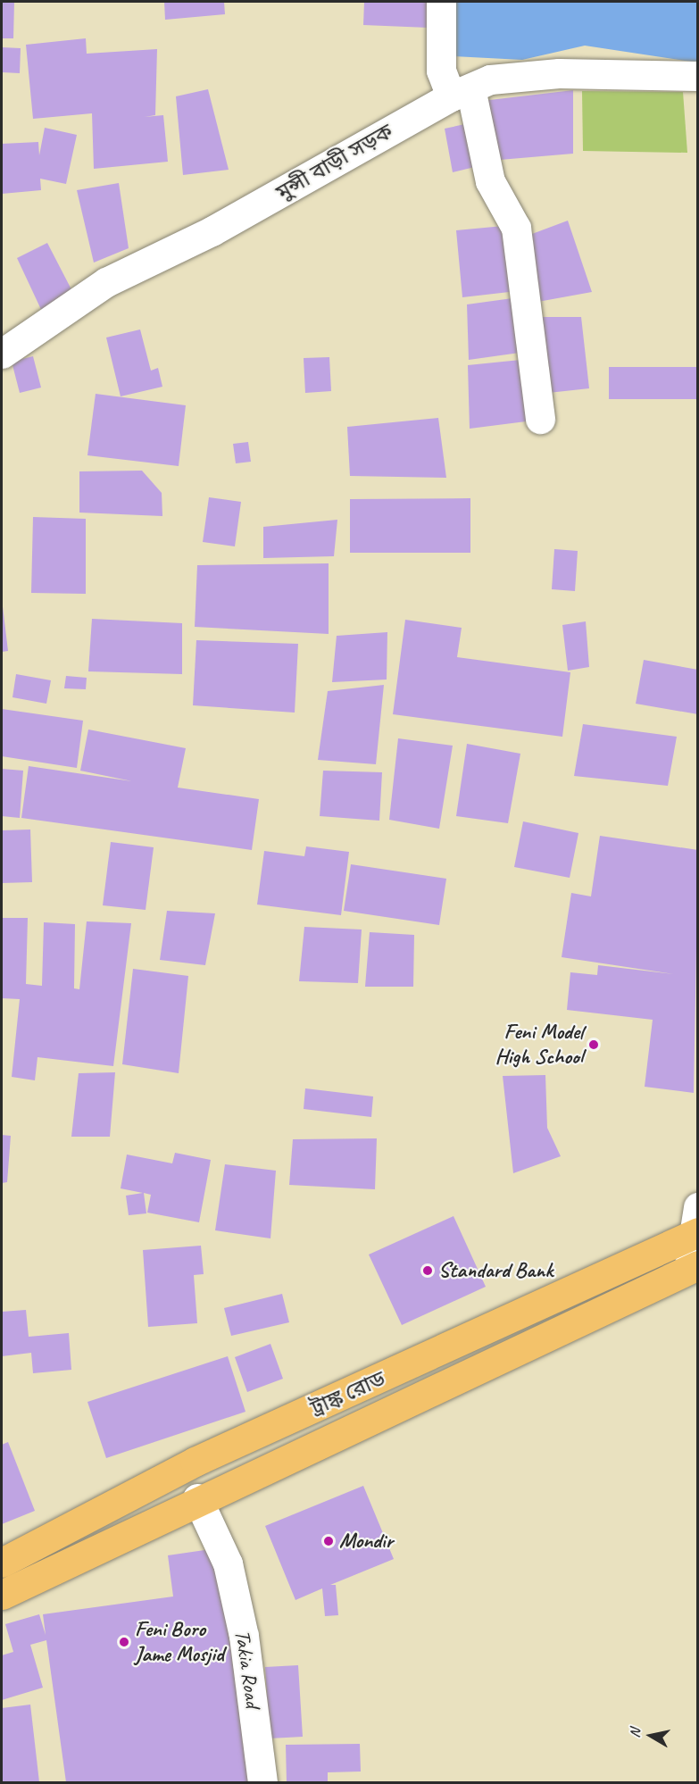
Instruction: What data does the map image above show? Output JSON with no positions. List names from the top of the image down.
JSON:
{
  "streets": {
    "main road": ["ট্রাঙ্ক রোড"],
    "street": ["মুন্সী বাড়ী সড়ক", "Takia Road"]
  },
  "crossings": [
    ["ট্রাঙ্ক রোড", "Takia Road"]
  ],
  "places": [
    "Feni Model High School",
    "Standard Bank",
    "Mondir",
    "Feni Boro Jame Mosjid"
  ],
  "north": "left"
}
